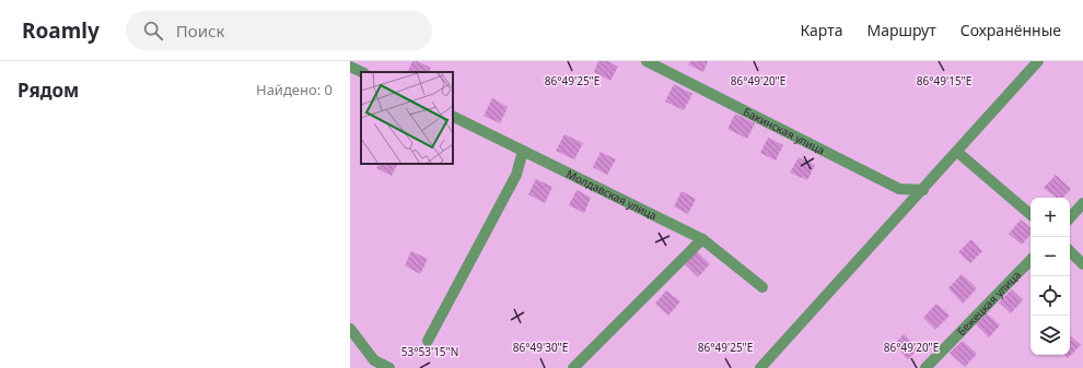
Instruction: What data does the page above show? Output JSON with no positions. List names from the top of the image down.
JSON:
{
  "streets": {
    "street": ["Бакинская улица", "Молдавская улица", "Бежецкая улица"]
  },
  "page": {
    "header": "Roamly",
    "search": "Поиск",
    "nav": ["Карта", "Маршрут", "Сохранённые"],
    "heading": ["Рядом", "Найдено: 0"],
    "map_buttons": ["+", "−"]
  },
  "coordinates": [
    "86°49'25\"E",
    "86°49'20\"E",
    "86°49'15\"E",
    "86°49'30\"E",
    "53°53'15\"N"
  ]
}
